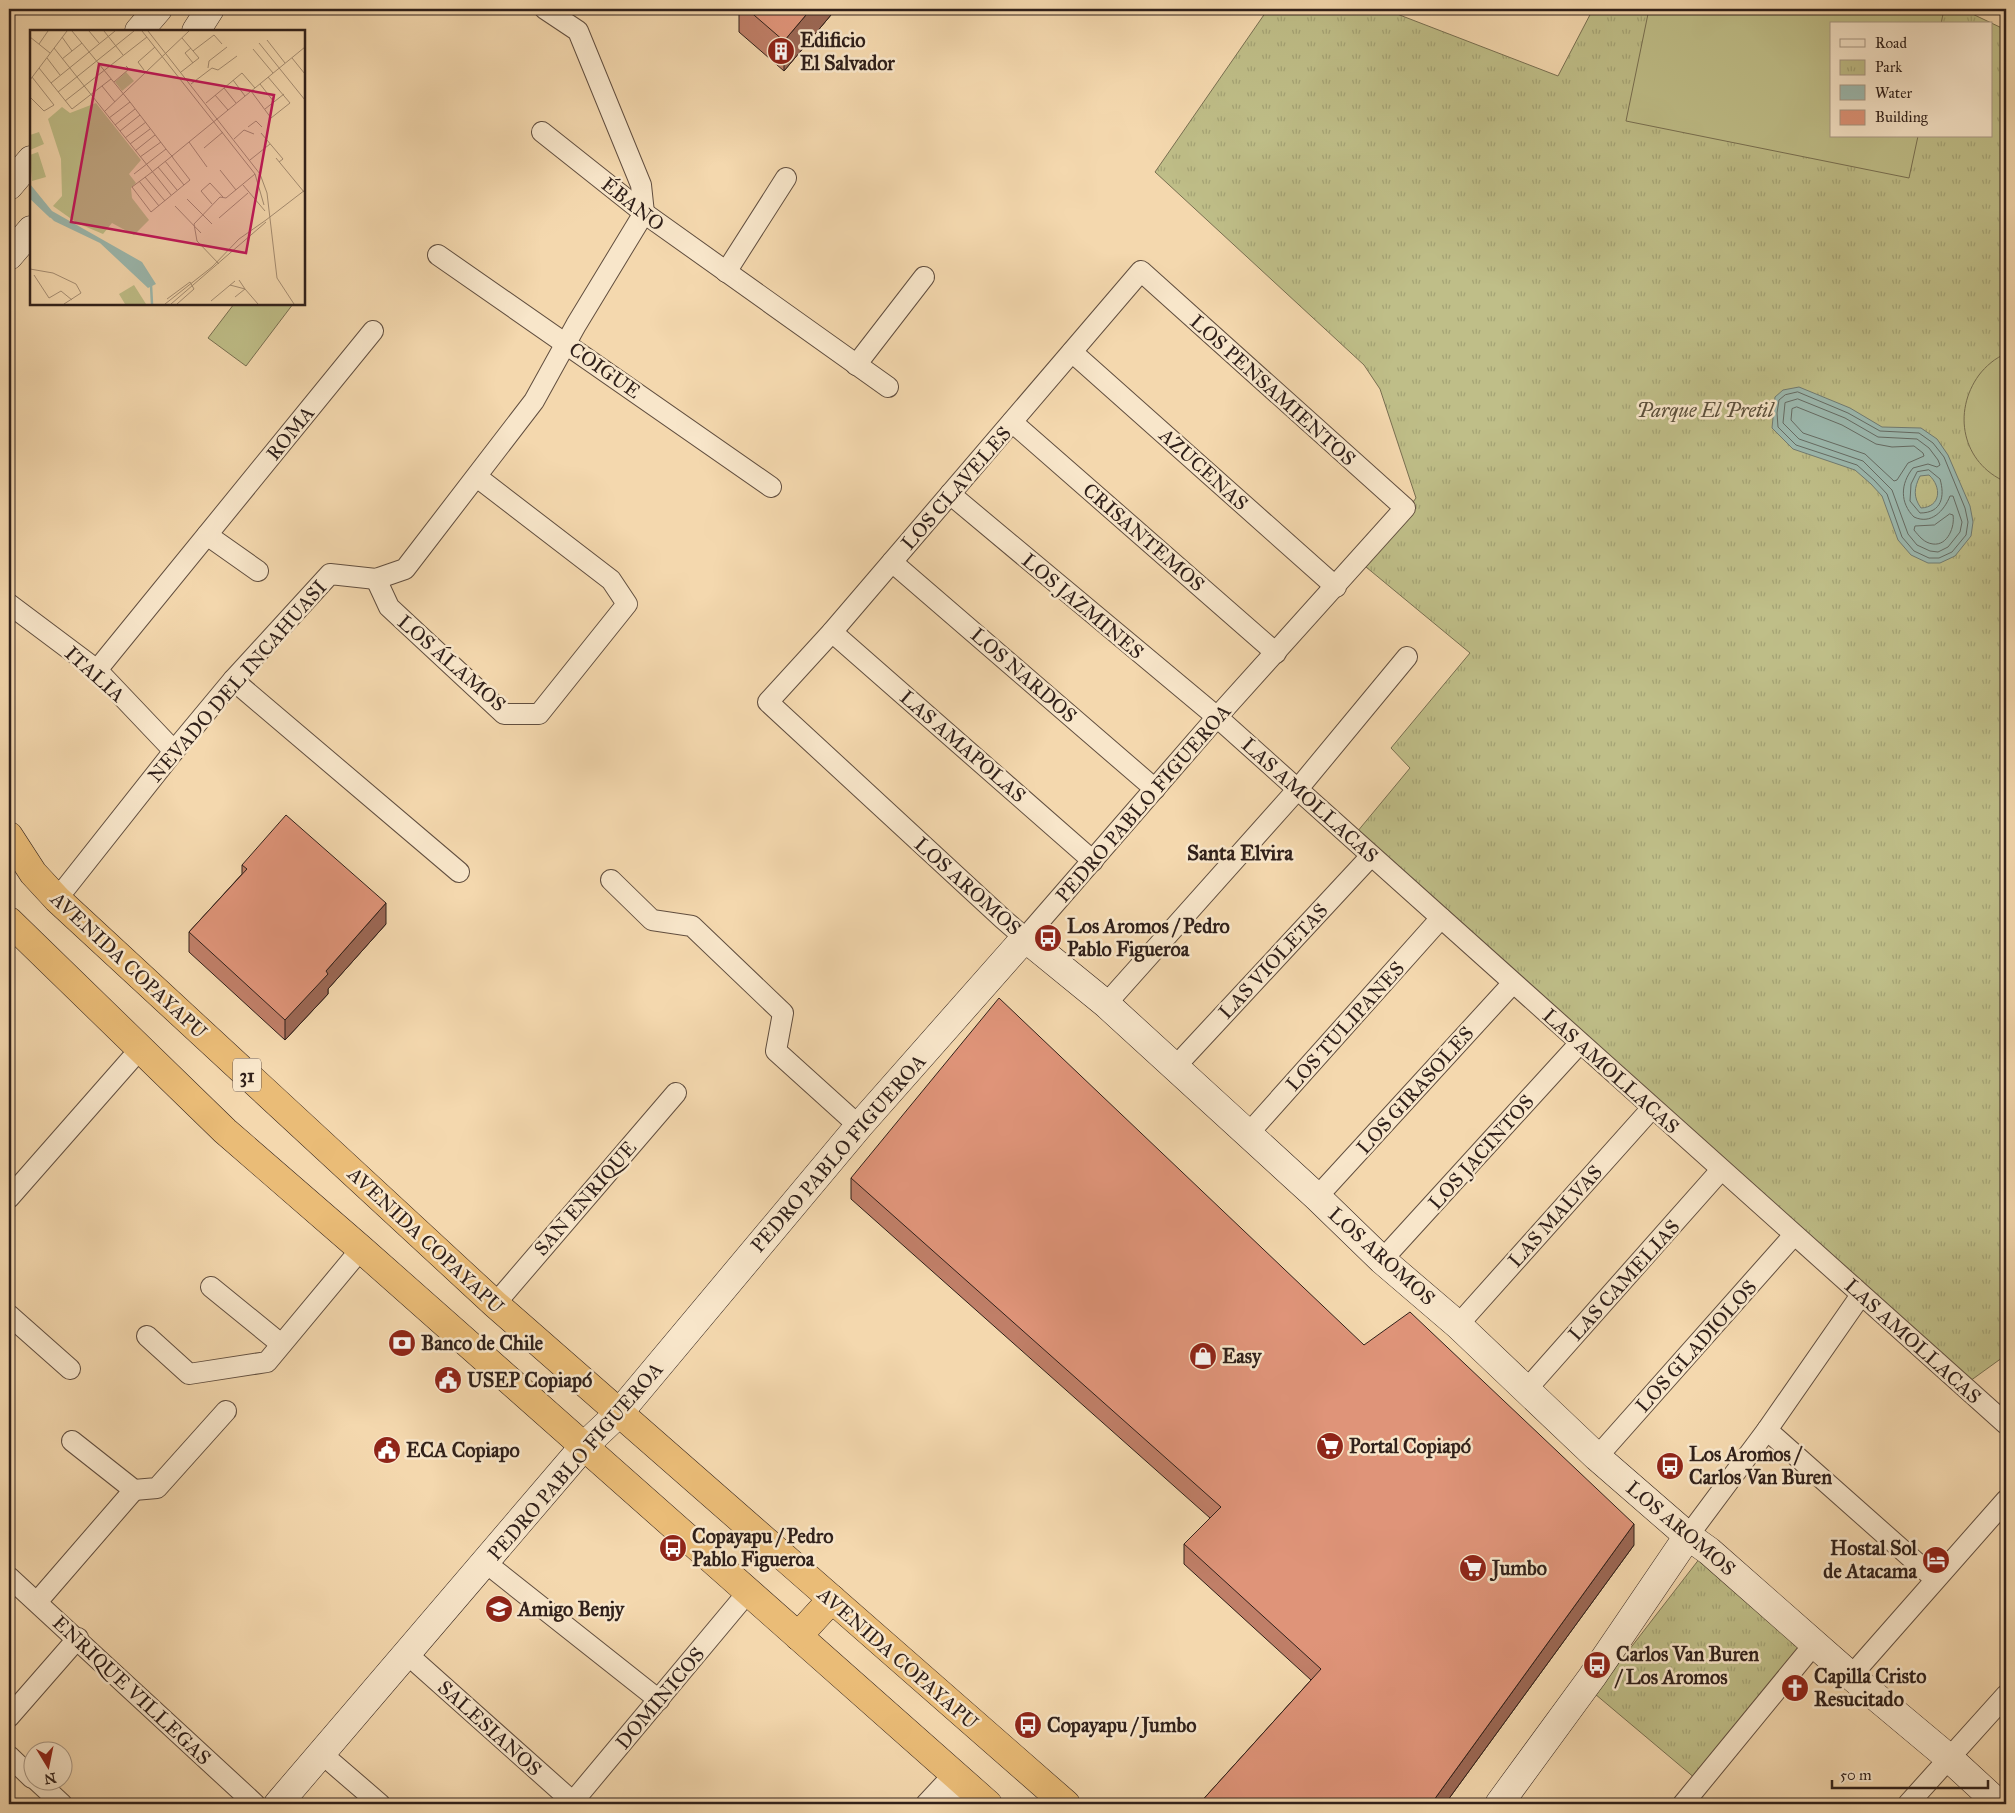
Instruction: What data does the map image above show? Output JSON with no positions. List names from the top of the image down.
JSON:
{
  "streets": {
    "highway": ["AVENIDA COPAYAPU", "31"],
    "street": [
      "ÉBANO",
      "COIGUE",
      "LOS PENSAMIENTOS",
      "ROMA",
      "AZUCENAS",
      "LOS CLAVELES",
      "CRISANTEMOS",
      "LOS JAZMINES",
      "LOS ÁLAMOS",
      "ITALIA",
      "LOS NARDOS",
      "NEVADO DEL INCAHUASI",
      "LAS AMAPOLAS",
      "LAS AMOLLACAS",
      "PEDRO PABLO FIGUEROA",
      "LOS AROMOS",
      "LAS VIOLETAS",
      "LOS TULIPANES",
      "LOS GIRASOLES",
      "LOS JACINTOS",
      "SAN ENRIQUE",
      "LAS MALVAS",
      "LAS CAMELIAS",
      "LOS GLADIOLOS",
      "ENRIQUE VILLEGAS",
      "DOMINICOS",
      "SALESIANOS"
    ]
  },
  "crossings": [
    ["ÉBANO", "NEVADO DEL INCAHUASI"],
    ["COIGUE", "NEVADO DEL INCAHUASI"],
    ["LOS PENSAMIENTOS", "LOS CLAVELES"],
    ["LOS PENSAMIENTOS", "PEDRO PABLO FIGUEROA"],
    ["ROMA", "ITALIA"],
    ["AZUCENAS", "LOS CLAVELES"],
    ["AZUCENAS", "PEDRO PABLO FIGUEROA"],
    ["LOS CLAVELES", "CRISANTEMOS"],
    ["LOS CLAVELES", "LOS JAZMINES"],
    ["LOS CLAVELES", "LOS NARDOS"],
    ["LOS CLAVELES", "LAS AMAPOLAS"],
    ["LOS CLAVELES", "LOS AROMOS"],
    ["CRISANTEMOS", "PEDRO PABLO FIGUEROA"],
    ["LOS JAZMINES", "LAS AMOLLACAS"],
    ["LOS JAZMINES", "PEDRO PABLO FIGUEROA"],
    ["LOS ÁLAMOS", "NEVADO DEL INCAHUASI"],
    ["ITALIA", "NEVADO DEL INCAHUASI"],
    ["LOS NARDOS", "PEDRO PABLO FIGUEROA"],
    ["NEVADO DEL INCAHUASI", "AVENIDA COPAYAPU"],
    ["LAS AMAPOLAS", "PEDRO PABLO FIGUEROA"],
    ["LAS AMOLLACAS", "PEDRO PABLO FIGUEROA"],
    ["LAS AMOLLACAS", "LAS VIOLETAS"],
    ["LAS AMOLLACAS", "LOS TULIPANES"],
    ["LAS AMOLLACAS", "LOS GIRASOLES"],
    ["LAS AMOLLACAS", "LOS JACINTOS"],
    ["LAS AMOLLACAS", "LAS MALVAS"],
    ["LAS AMOLLACAS", "LAS CAMELIAS"],
    ["LAS AMOLLACAS", "LOS GLADIOLOS"],
    ["PEDRO PABLO FIGUEROA", "LOS AROMOS"],
    ["PEDRO PABLO FIGUEROA", "AVENIDA COPAYAPU"],
    ["PEDRO PABLO FIGUEROA", "SALESIANOS"],
    ["LOS AROMOS", "LAS VIOLETAS"],
    ["LOS AROMOS", "LOS TULIPANES"],
    ["LOS AROMOS", "LOS GIRASOLES"],
    ["LOS AROMOS", "LOS JACINTOS"],
    ["LOS AROMOS", "LAS MALVAS"],
    ["LOS AROMOS", "LAS CAMELIAS"],
    ["LOS AROMOS", "LOS GLADIOLOS"],
    ["AVENIDA COPAYAPU", "SAN ENRIQUE"],
    ["DOMINICOS", "SALESIANOS"]
  ],
  "districts": ["Santa Elvira"],
  "parks": ["Parque El Pretil"],
  "places": {
    "building": ["Edificio El Salvador"],
    "bus stop": [
      "Los Aromos / Pedro Pablo Figueroa",
      "Los Aromos / Carlos Van Buren",
      "Copayapu / Pedro Pablo Figueroa",
      "Carlos Van Buren / Los Aromos",
      "Copayapu / Jumbo"
    ],
    "bank": ["Banco de Chile"],
    "shop": ["Easy"],
    "public building": ["USEP Copiapó", "ECA Copiapo"],
    "supermarket": ["Portal Copiapó", "Jumbo"],
    "hotel": ["Hostal Sol de Atacama"],
    "school or university": ["Amigo Benjy"],
    "church": ["Capilla Cristo Resucitado"]
  },
  "legend": [
    "Road",
    "Park",
    "Water",
    "Building"
  ],
  "scale_bar": "50 m",
  "north": "bottom"
}
